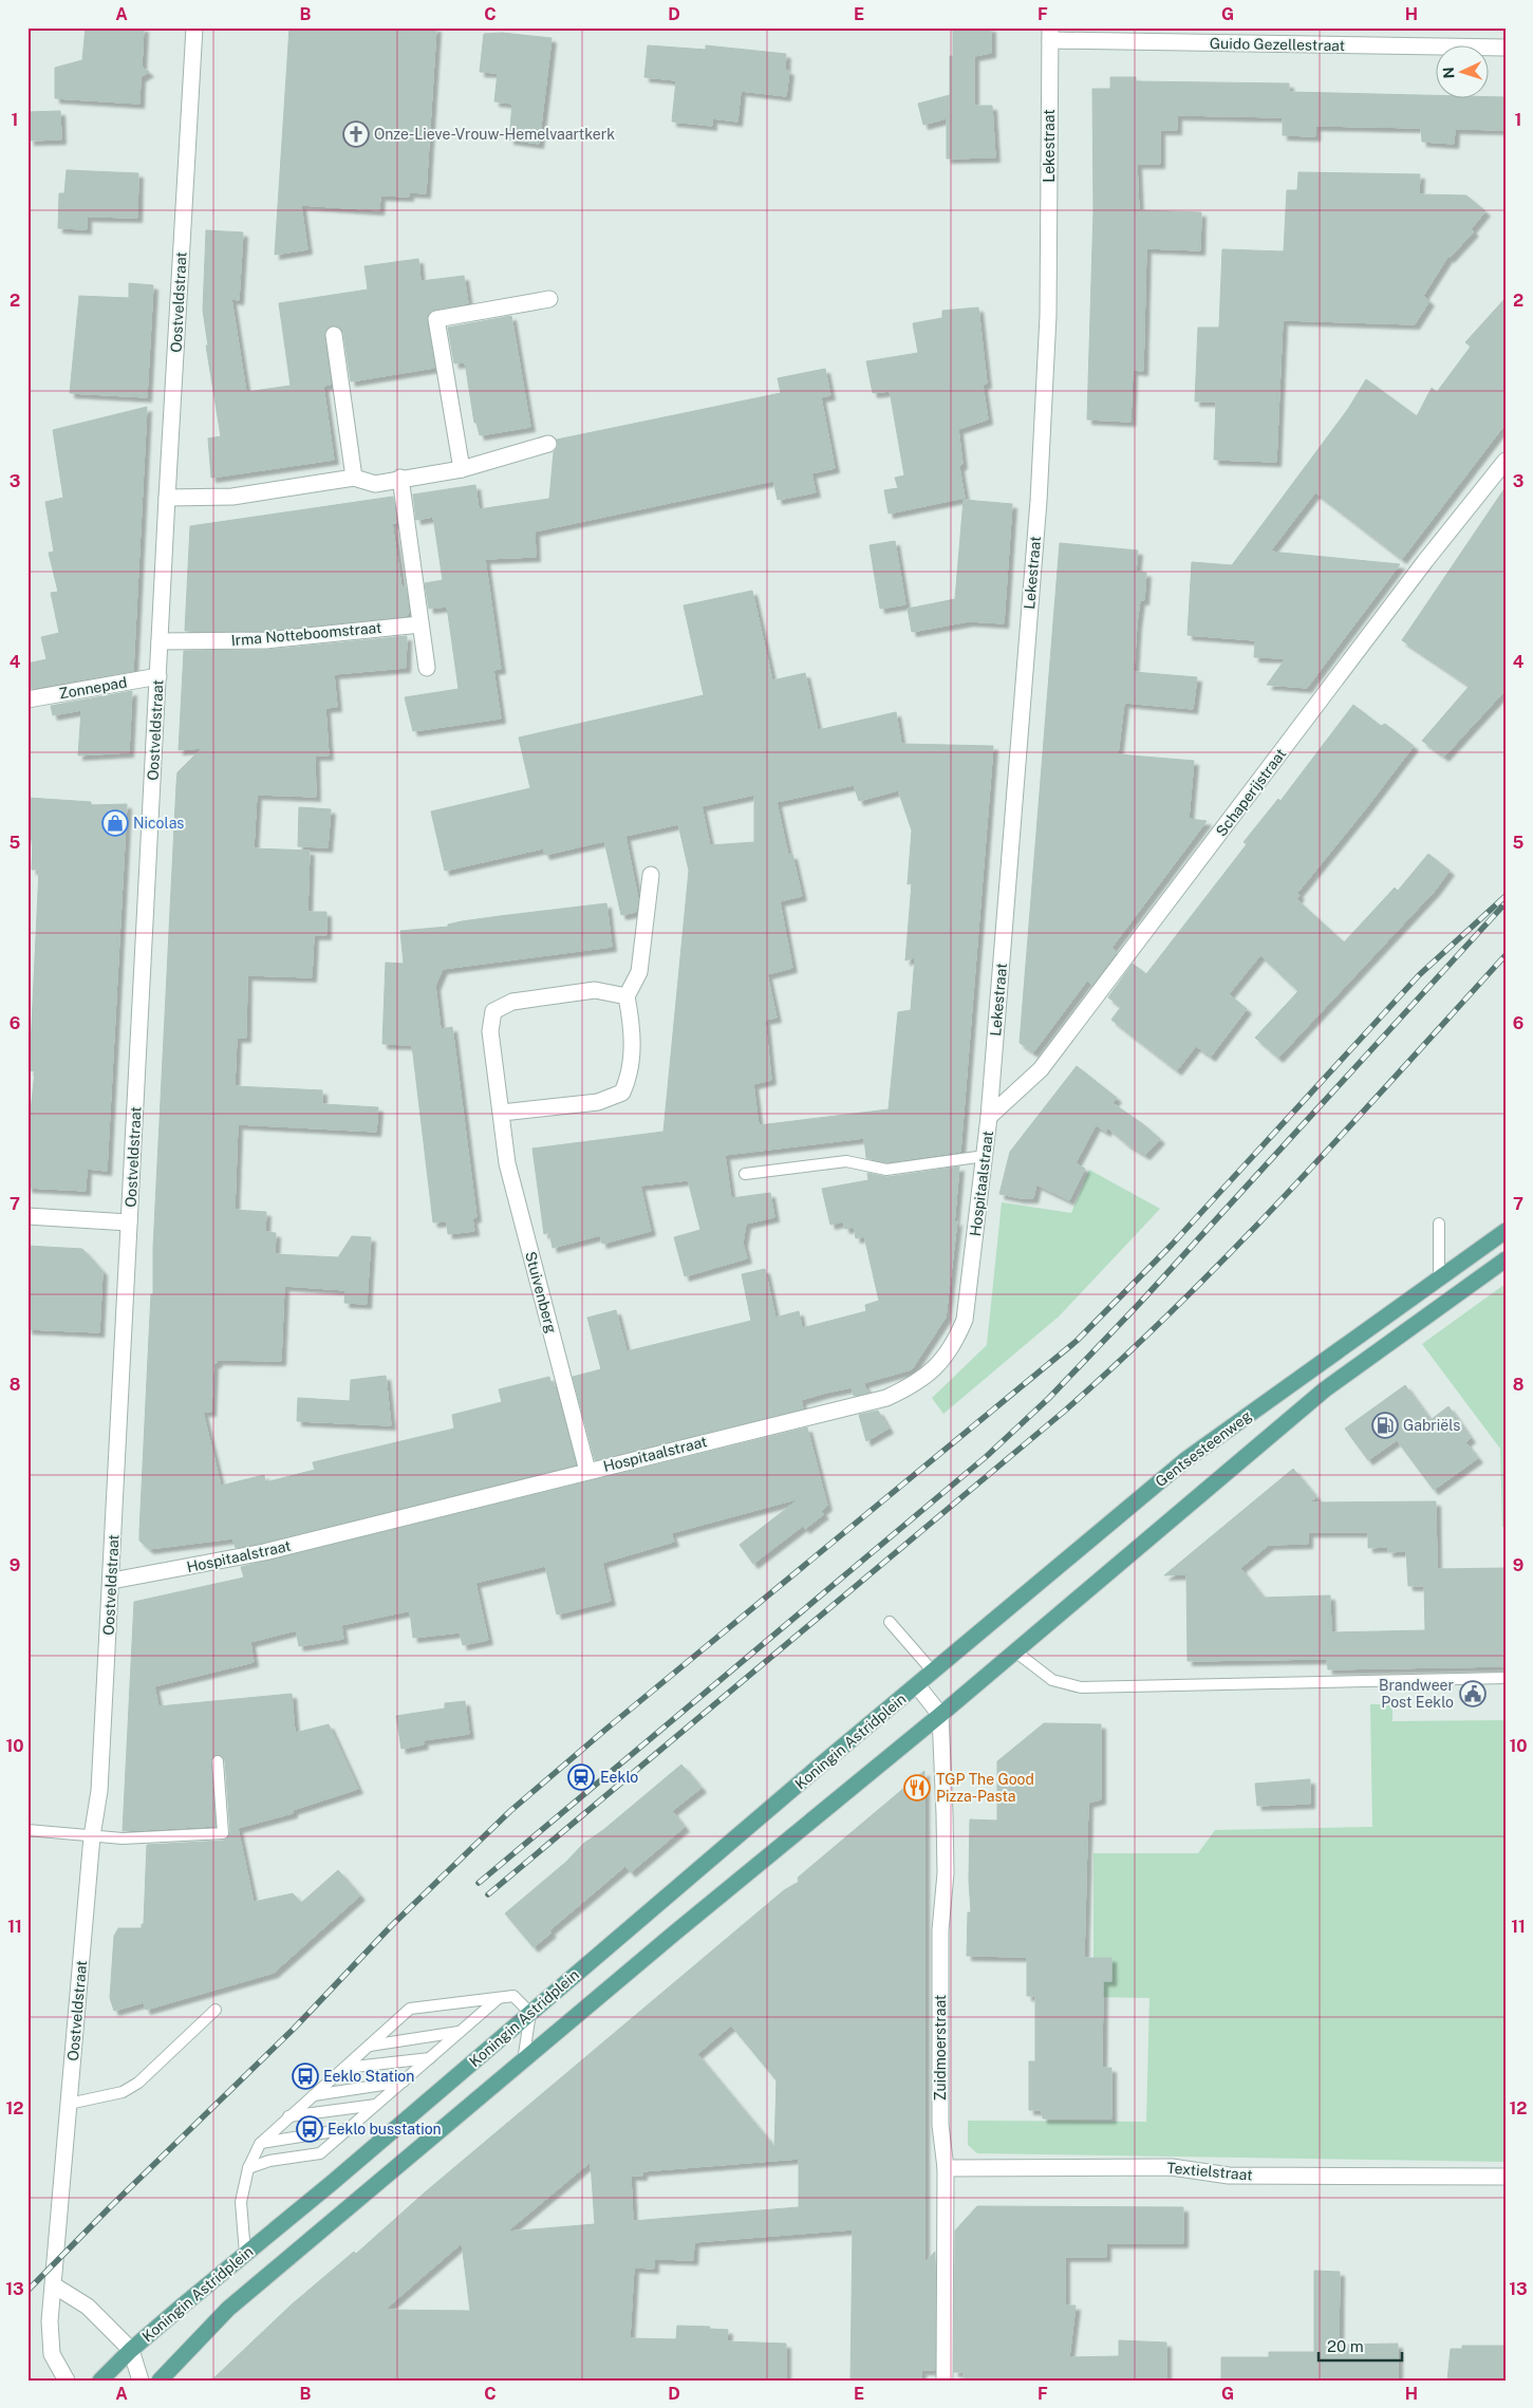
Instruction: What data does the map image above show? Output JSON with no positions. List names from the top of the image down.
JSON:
{
  "streets": {
    "main road": ["Gentsesteenweg", "Koningin Astridplein"],
    "street": [
      "Guido Gezellestraat",
      "Lekestraat",
      "Oostveldstraat",
      "Irma Notteboomstraat",
      "Zonnepad",
      "Schaperijstraat",
      "Hospitaalstraat",
      "Stuivenberg",
      "Zuidmoerstraat",
      "Textielstraat"
    ]
  },
  "crossings": [
    ["Guido Gezellestraat", "Lekestraat"],
    ["Lekestraat", "Schaperijstraat"],
    ["Lekestraat", "Hospitaalstraat"],
    ["Oostveldstraat", "Irma Notteboomstraat"],
    ["Oostveldstraat", "Zonnepad"],
    ["Oostveldstraat", "Hospitaalstraat"],
    ["Schaperijstraat", "Hospitaalstraat"],
    ["Hospitaalstraat", "Stuivenberg"],
    ["Gentsesteenweg", "Koningin Astridplein"],
    ["Gentsesteenweg", "Zuidmoerstraat"],
    ["Zuidmoerstraat", "Textielstraat"]
  ],
  "places": {
    "church": ["Onze-Lieve-Vrouw-Hemelvaartkerk"],
    "shop": ["Nicolas"],
    "fuel station": ["Gabriëls"],
    "public building": ["Brandweer Post Eeklo"],
    "station": ["Eeklo"],
    "restaurant": ["TGP The Good Pizza-Pasta"],
    "bus stop": ["Eeklo Station", "Eeklo busstation"]
  },
  "scale_bar": "20 m",
  "north": "left",
  "grid": {
    "columns": [
      "A",
      "B",
      "C",
      "D",
      "E",
      "F",
      "G",
      "H"
    ],
    "rows": [
      "1",
      "2",
      "3",
      "4",
      "5",
      "6",
      "7",
      "8",
      "9",
      "10",
      "11",
      "12",
      "13"
    ]
  }
}
